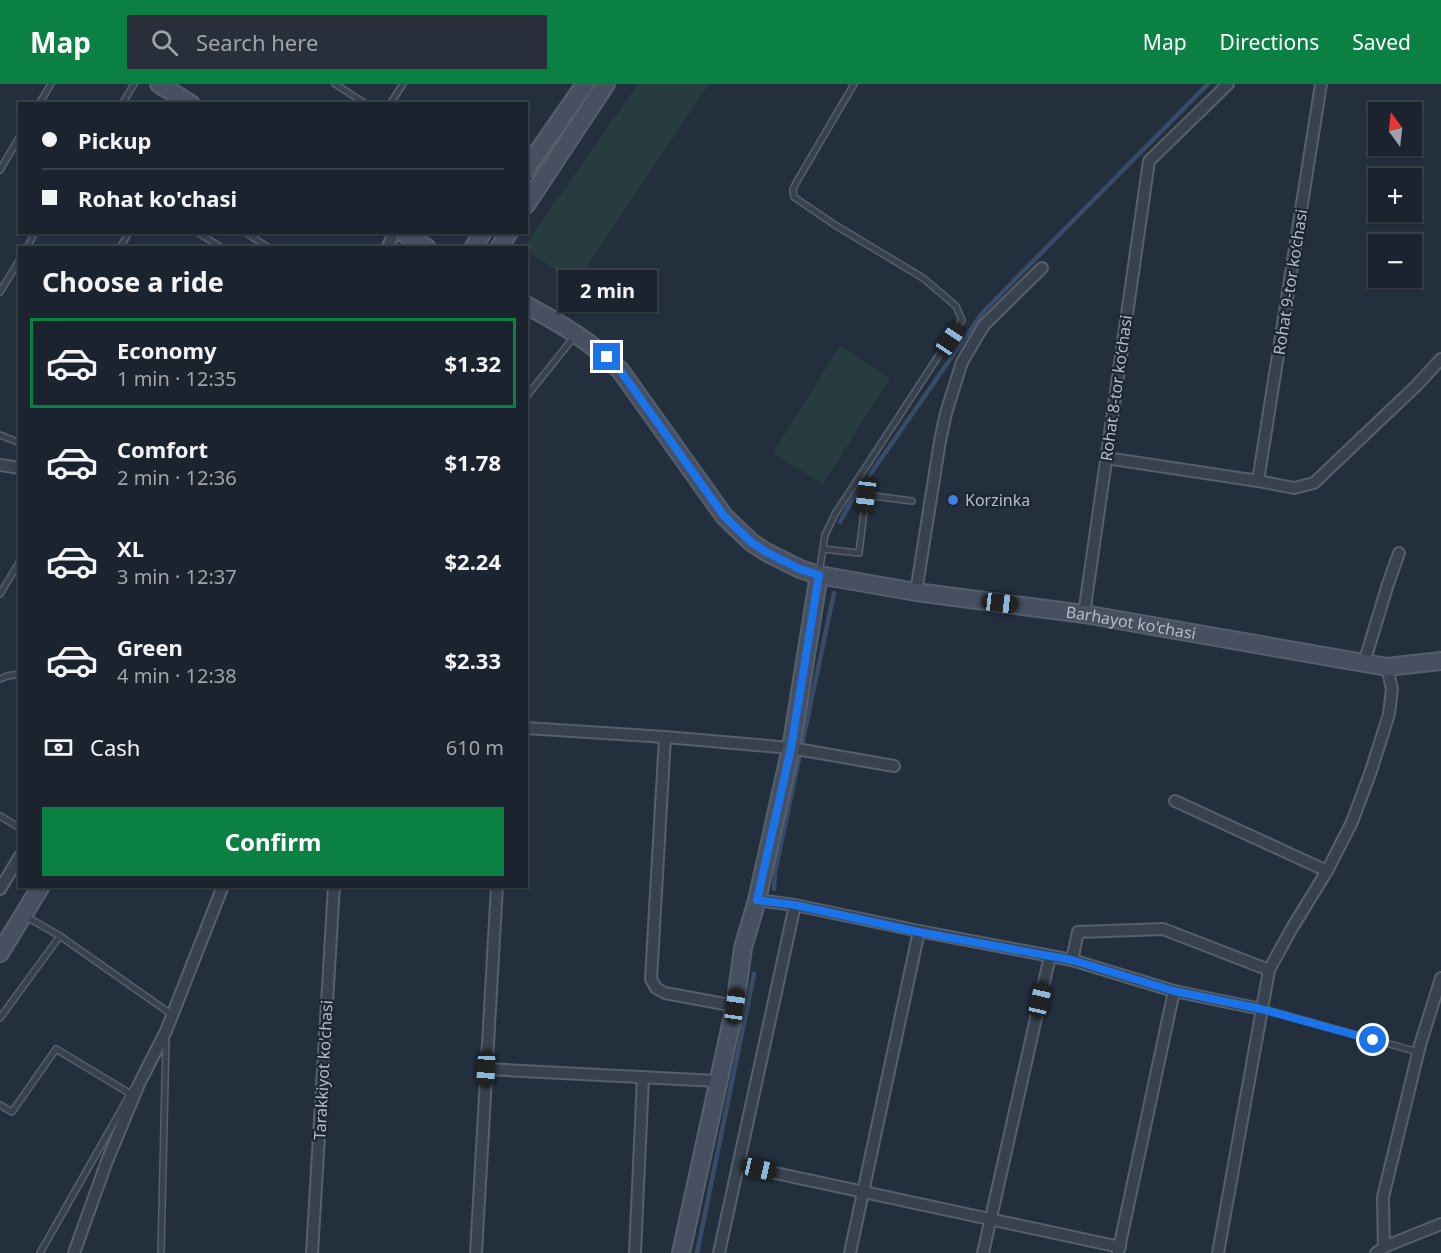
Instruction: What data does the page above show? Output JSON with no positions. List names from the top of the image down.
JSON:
{
  "streets": {
    "street": [
      "Rohat 9-tor ko‘chasi",
      "Rohat 8-tor ko‘chasi",
      "Barhayot ko'chasi",
      "Tarakkiyot ko'chasi"
    ]
  },
  "crossings": [
    ["Rohat 8-tor ko‘chasi", "Barhayot ko'chasi"]
  ],
  "places": ["Korzinka"],
  "north": "top",
  "page": {
    "header": "Map",
    "search": "Search here",
    "nav": ["Map", "Directions", "Saved"],
    "map_buttons": ["+", "−"],
    "banner": ["Pickup", "Rohat ko'chasi"],
    "heading": "Choose a ride",
    "bubble": "2 min",
    "list": [
      {
        "name": "Economy",
        "note": "1 min · 12:35",
        "value": "$1.32"
      },
      {
        "name": "Comfort",
        "note": "2 min · 12:36",
        "value": "$1.78"
      },
      {
        "name": "XL",
        "note": "3 min · 12:37",
        "value": "$2.24"
      },
      {
        "name": "Green",
        "note": "4 min · 12:38",
        "value": "$2.33"
      }
    ],
    "pay": ["Cash", "610 m"],
    "buttons": "Confirm"
  }
}
